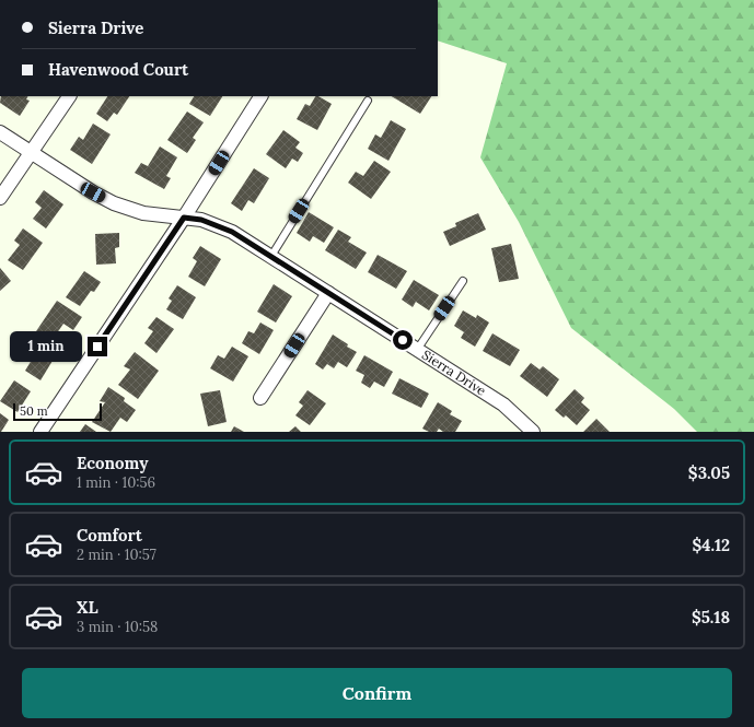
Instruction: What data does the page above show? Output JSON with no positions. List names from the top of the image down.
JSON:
{
  "streets": {
    "street": ["Sierra Drive"]
  },
  "scale_bar": "50 m",
  "page": {
    "banner": ["Sierra Drive", "Havenwood Court"],
    "bubble": "1 min",
    "scale": "50 m",
    "list": [
      {
        "name": "Economy",
        "note": "1 min · 10:56",
        "value": "$3.05"
      },
      {
        "name": "Comfort",
        "note": "2 min · 10:57",
        "value": "$4.12"
      },
      {
        "name": "XL",
        "note": "3 min · 10:58",
        "value": "$5.18"
      }
    ],
    "buttons": "Confirm"
  }
}
